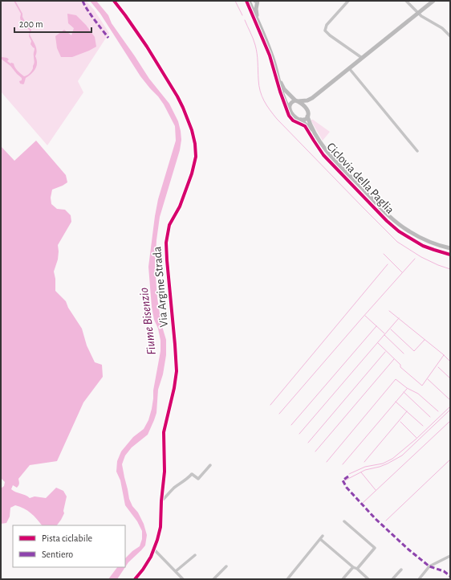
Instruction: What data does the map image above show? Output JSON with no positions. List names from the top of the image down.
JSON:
{
  "streets": {
    "street": ["Via Argine Strada"],
    "cycle path": ["Ciclovia della Paglia"]
  },
  "water": ["Fiume Bisenzio"],
  "legend": ["Pista ciclabile", "Sentiero"],
  "scale_bar": "200 m"
}
